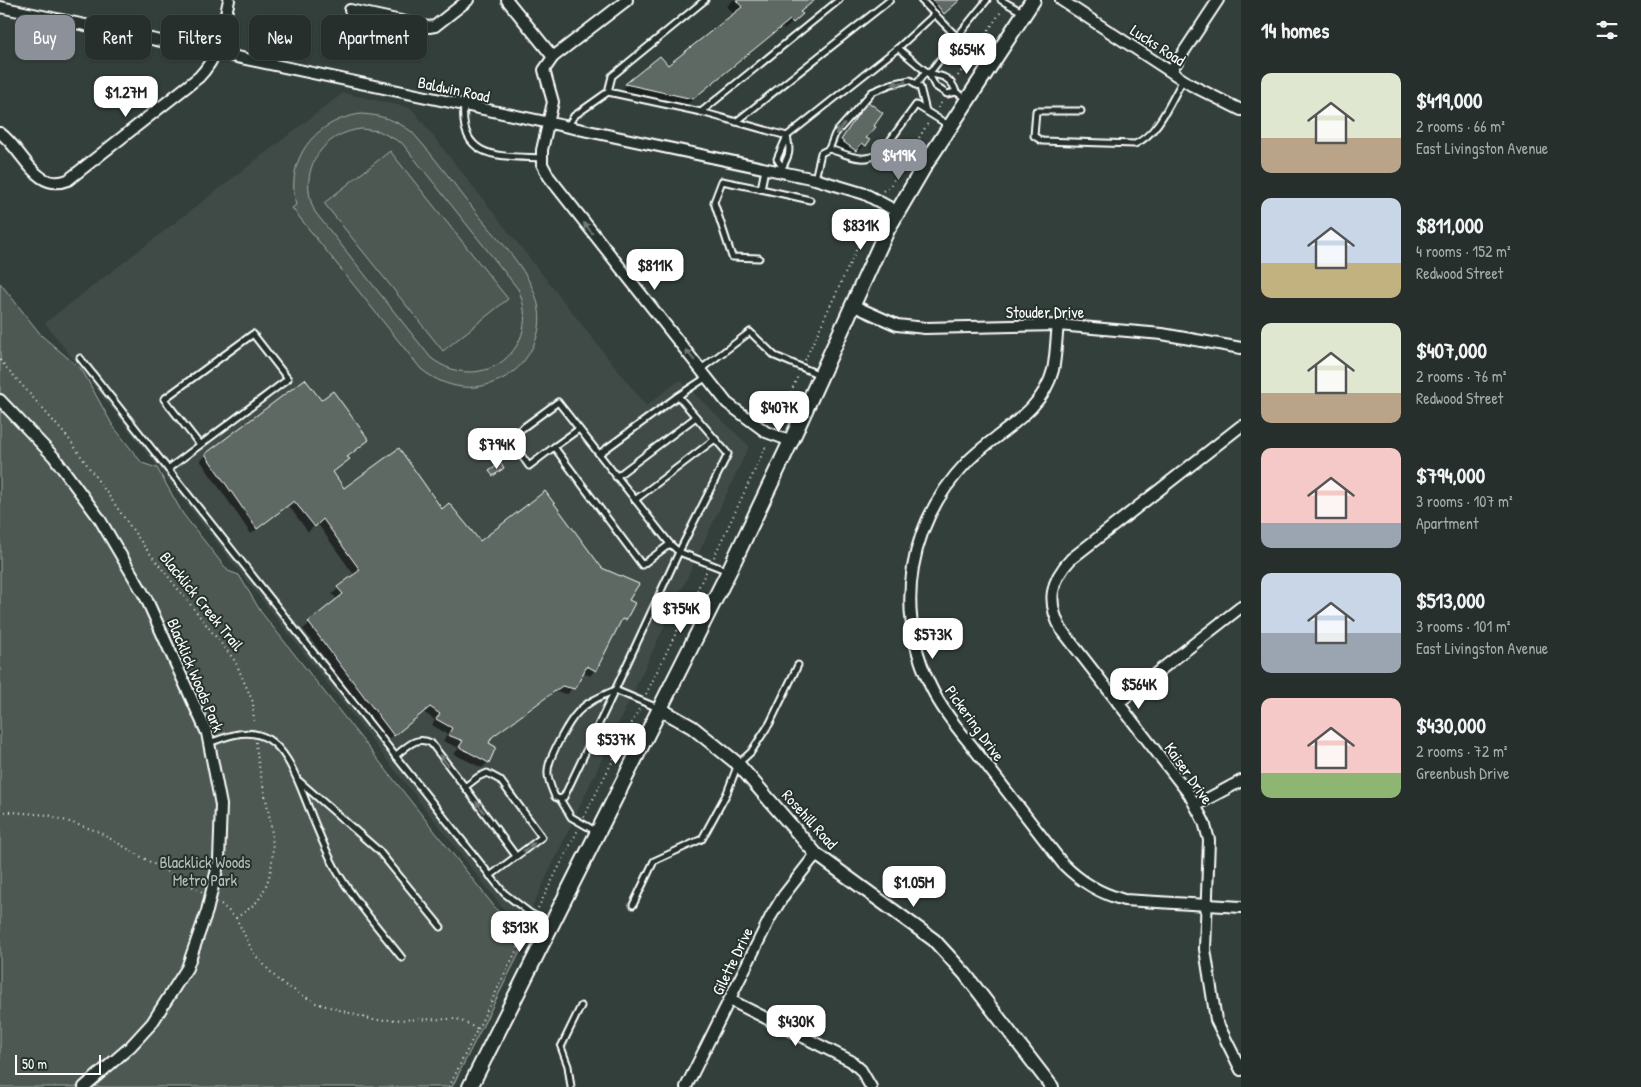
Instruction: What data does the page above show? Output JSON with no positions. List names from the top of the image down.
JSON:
{
  "streets": {
    "street": [
      "Lucks Road",
      "Baldwin Road",
      "Stouder Drive",
      "Blacklick Woods Park",
      "Pickering Drive",
      "Kaiser Drive",
      "Rosehill Road",
      "Gilette Drive"
    ],
    "path": ["Blacklick Creek Trail"]
  },
  "crossings": [
    ["Stouder Drive", "Pickering Drive"],
    ["Pickering Drive", "Kaiser Drive"],
    ["Rosehill Road", "Gilette Drive"]
  ],
  "parks": ["Blacklick Woods Metro Park"],
  "scale_bar": "50 m",
  "page": {
    "heading": "14 homes",
    "chip": [
      "Buy",
      "Rent",
      "Filters",
      "New",
      "Apartment"
    ],
    "price": [
      "$654K",
      "$1.27M",
      "$419K",
      "$831K",
      "$811K",
      "$407K",
      "$794K",
      "$754K",
      "$573K",
      "$564K",
      "$537K",
      "$1.05M",
      "$513K",
      "$430K"
    ],
    "list": [
      {
        "name": "$419,000",
        "note": "2 rooms · 66 m² · East Livingston Avenue"
      },
      {
        "name": "$811,000",
        "note": "4 rooms · 152 m² · Redwood Street"
      },
      {
        "name": "$407,000",
        "note": "2 rooms · 76 m² · Redwood Street"
      },
      {
        "name": "$794,000",
        "note": "3 rooms · 107 m² · Apartment"
      },
      {
        "name": "$513,000",
        "note": "3 rooms · 101 m² · East Livingston Avenue"
      },
      {
        "name": "$430,000",
        "note": "2 rooms · 72 m² · Greenbush Drive"
      }
    ],
    "scale": "50 m"
  }
}
